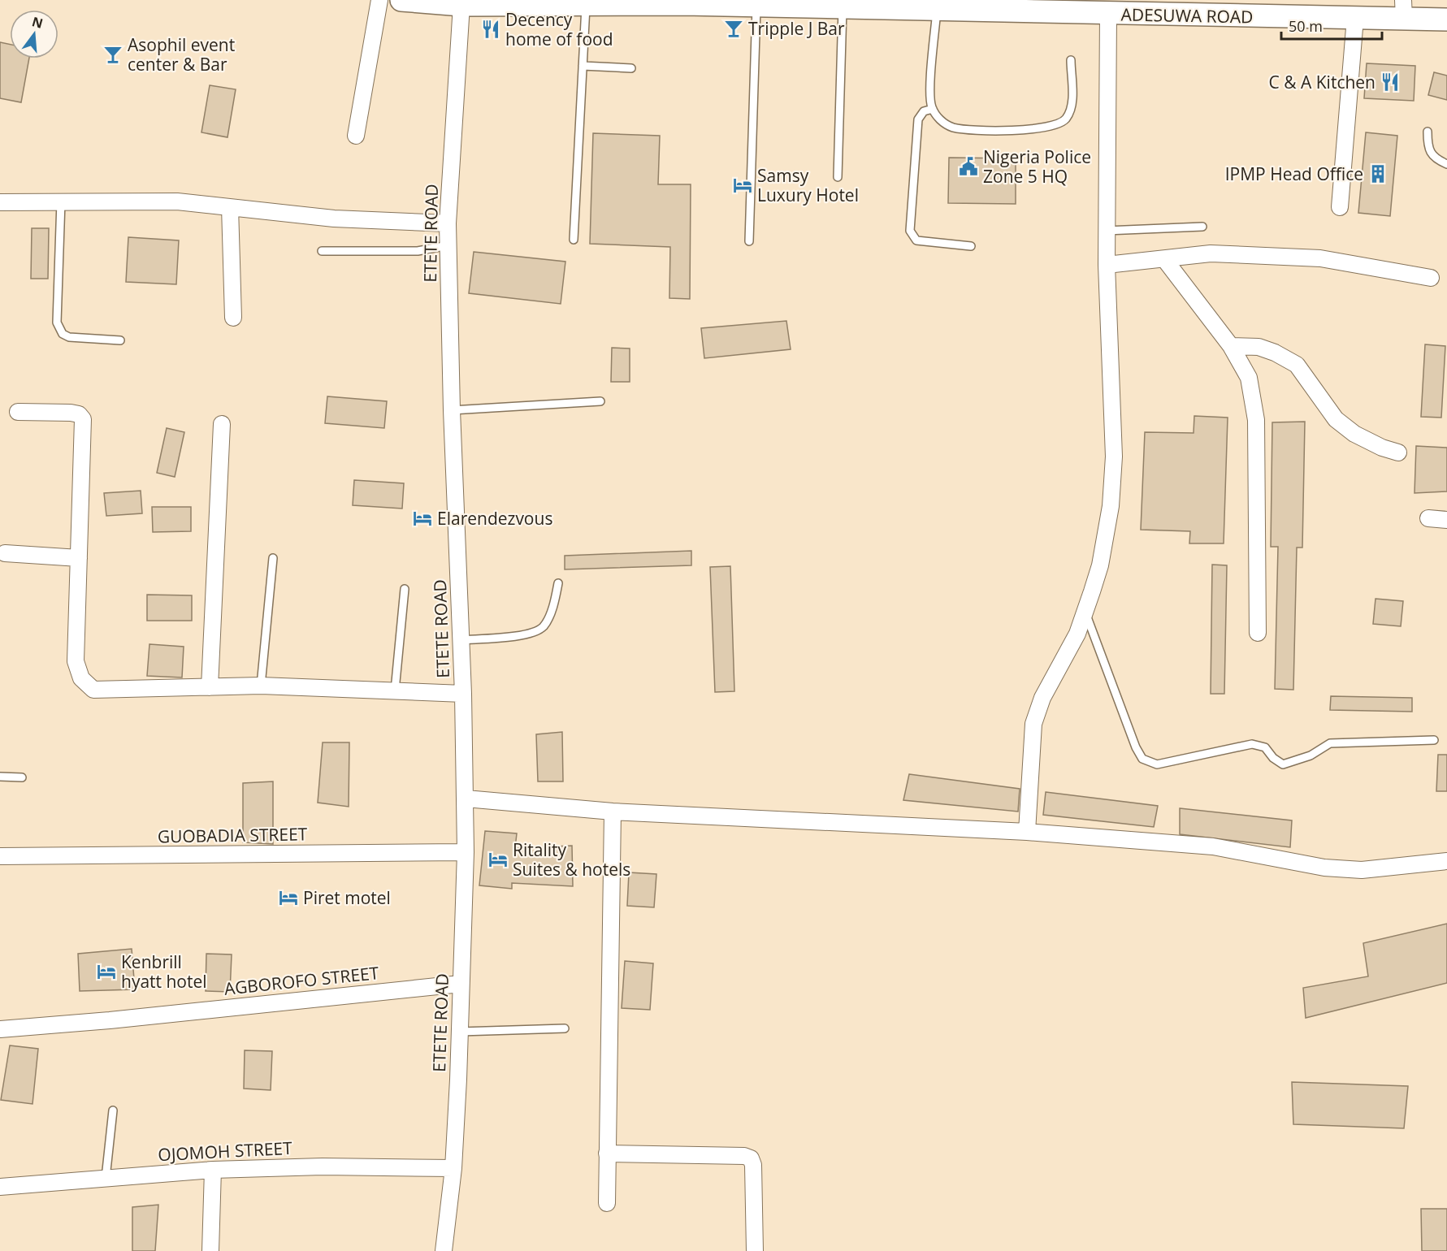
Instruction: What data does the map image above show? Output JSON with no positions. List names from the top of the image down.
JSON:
{
  "streets": {
    "street": [
      "ADESUWA ROAD",
      "ETETE ROAD",
      "GUOBADIA STREET",
      "AGBOROFO STREET",
      "OJOMOH STREET"
    ]
  },
  "crossings": [
    ["ADESUWA ROAD", "ETETE ROAD"],
    ["ETETE ROAD", "GUOBADIA STREET"],
    ["ETETE ROAD", "AGBOROFO STREET"],
    ["ETETE ROAD", "OJOMOH STREET"]
  ],
  "places": {
    "bar": ["Tripple J Bar", "Asophil event center & Bar"],
    "restaurant": ["Decency home of food", "C & A Kitchen"],
    "public building": ["Nigeria Police Zone 5 HQ"],
    "building": ["IPMP Head Office"],
    "hotel": [
      "Samsy Luxury Hotel",
      "Elarendezvous",
      "Ritality Suites & hotels",
      "Piret motel",
      "Kenbrill hyatt hotel"
    ]
  },
  "scale_bar": "50 m",
  "north": "top"
}
